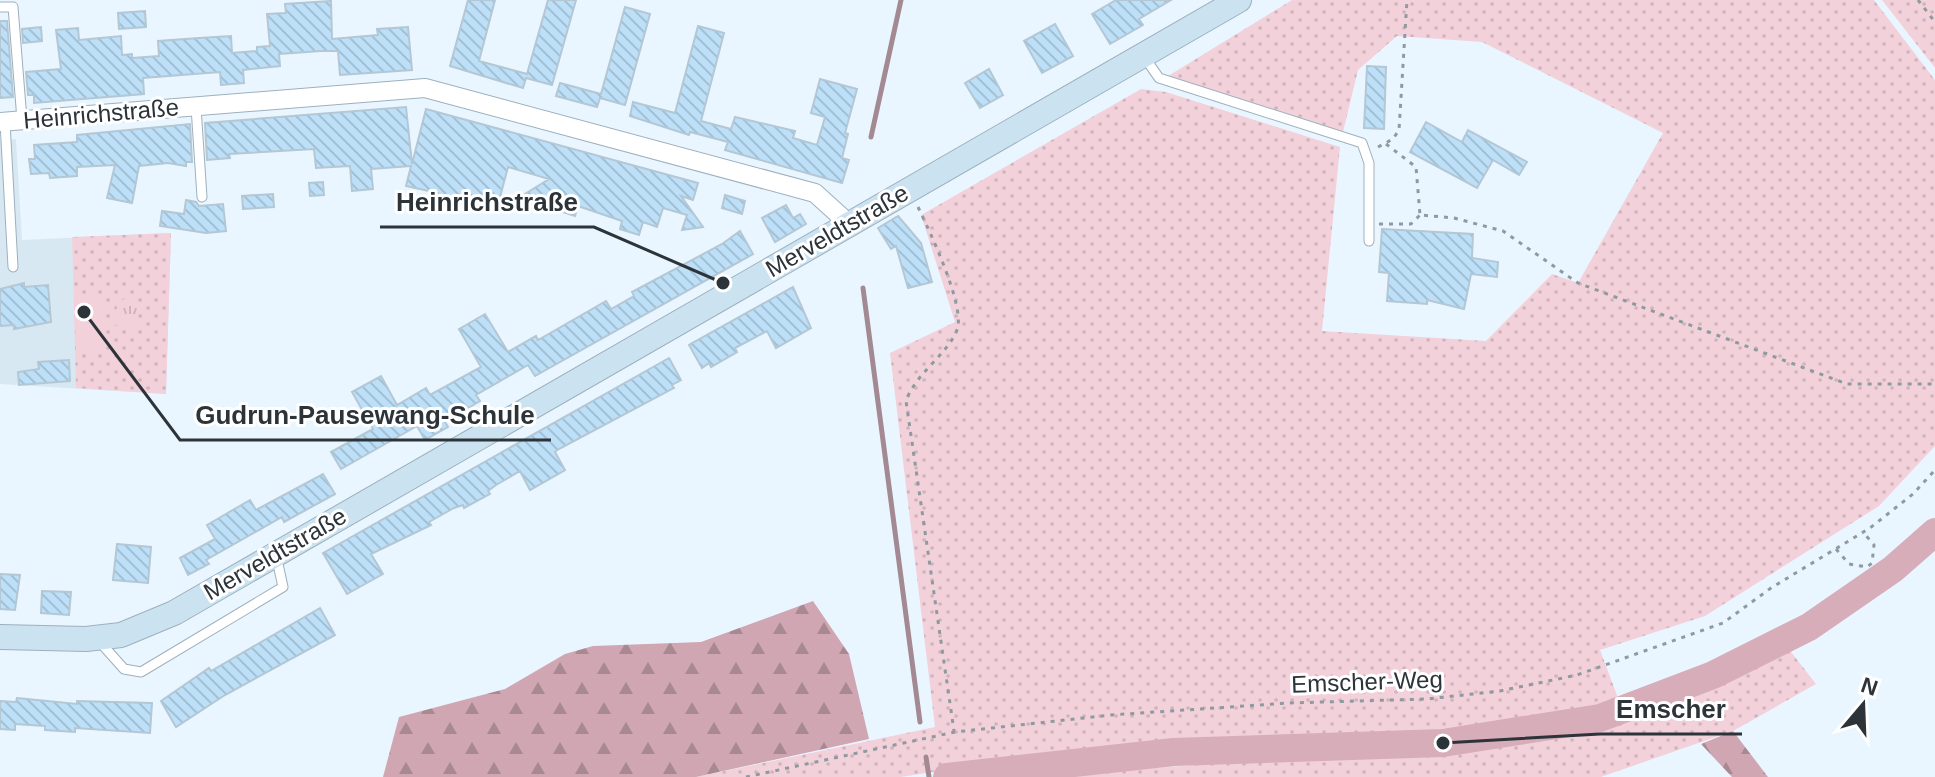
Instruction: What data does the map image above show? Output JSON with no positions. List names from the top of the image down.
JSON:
{
  "streets": {
    "main road": ["Merveldtstraße"],
    "street": ["Heinrichstraße"],
    "path": ["Emscher-Weg"]
  },
  "crossings": [
    ["Heinrichstraße", "Merveldtstraße"]
  ],
  "places": ["Heinrichstraße", "Gudrun-Pausewang-Schule", "Emscher"],
  "north": "top"
}
